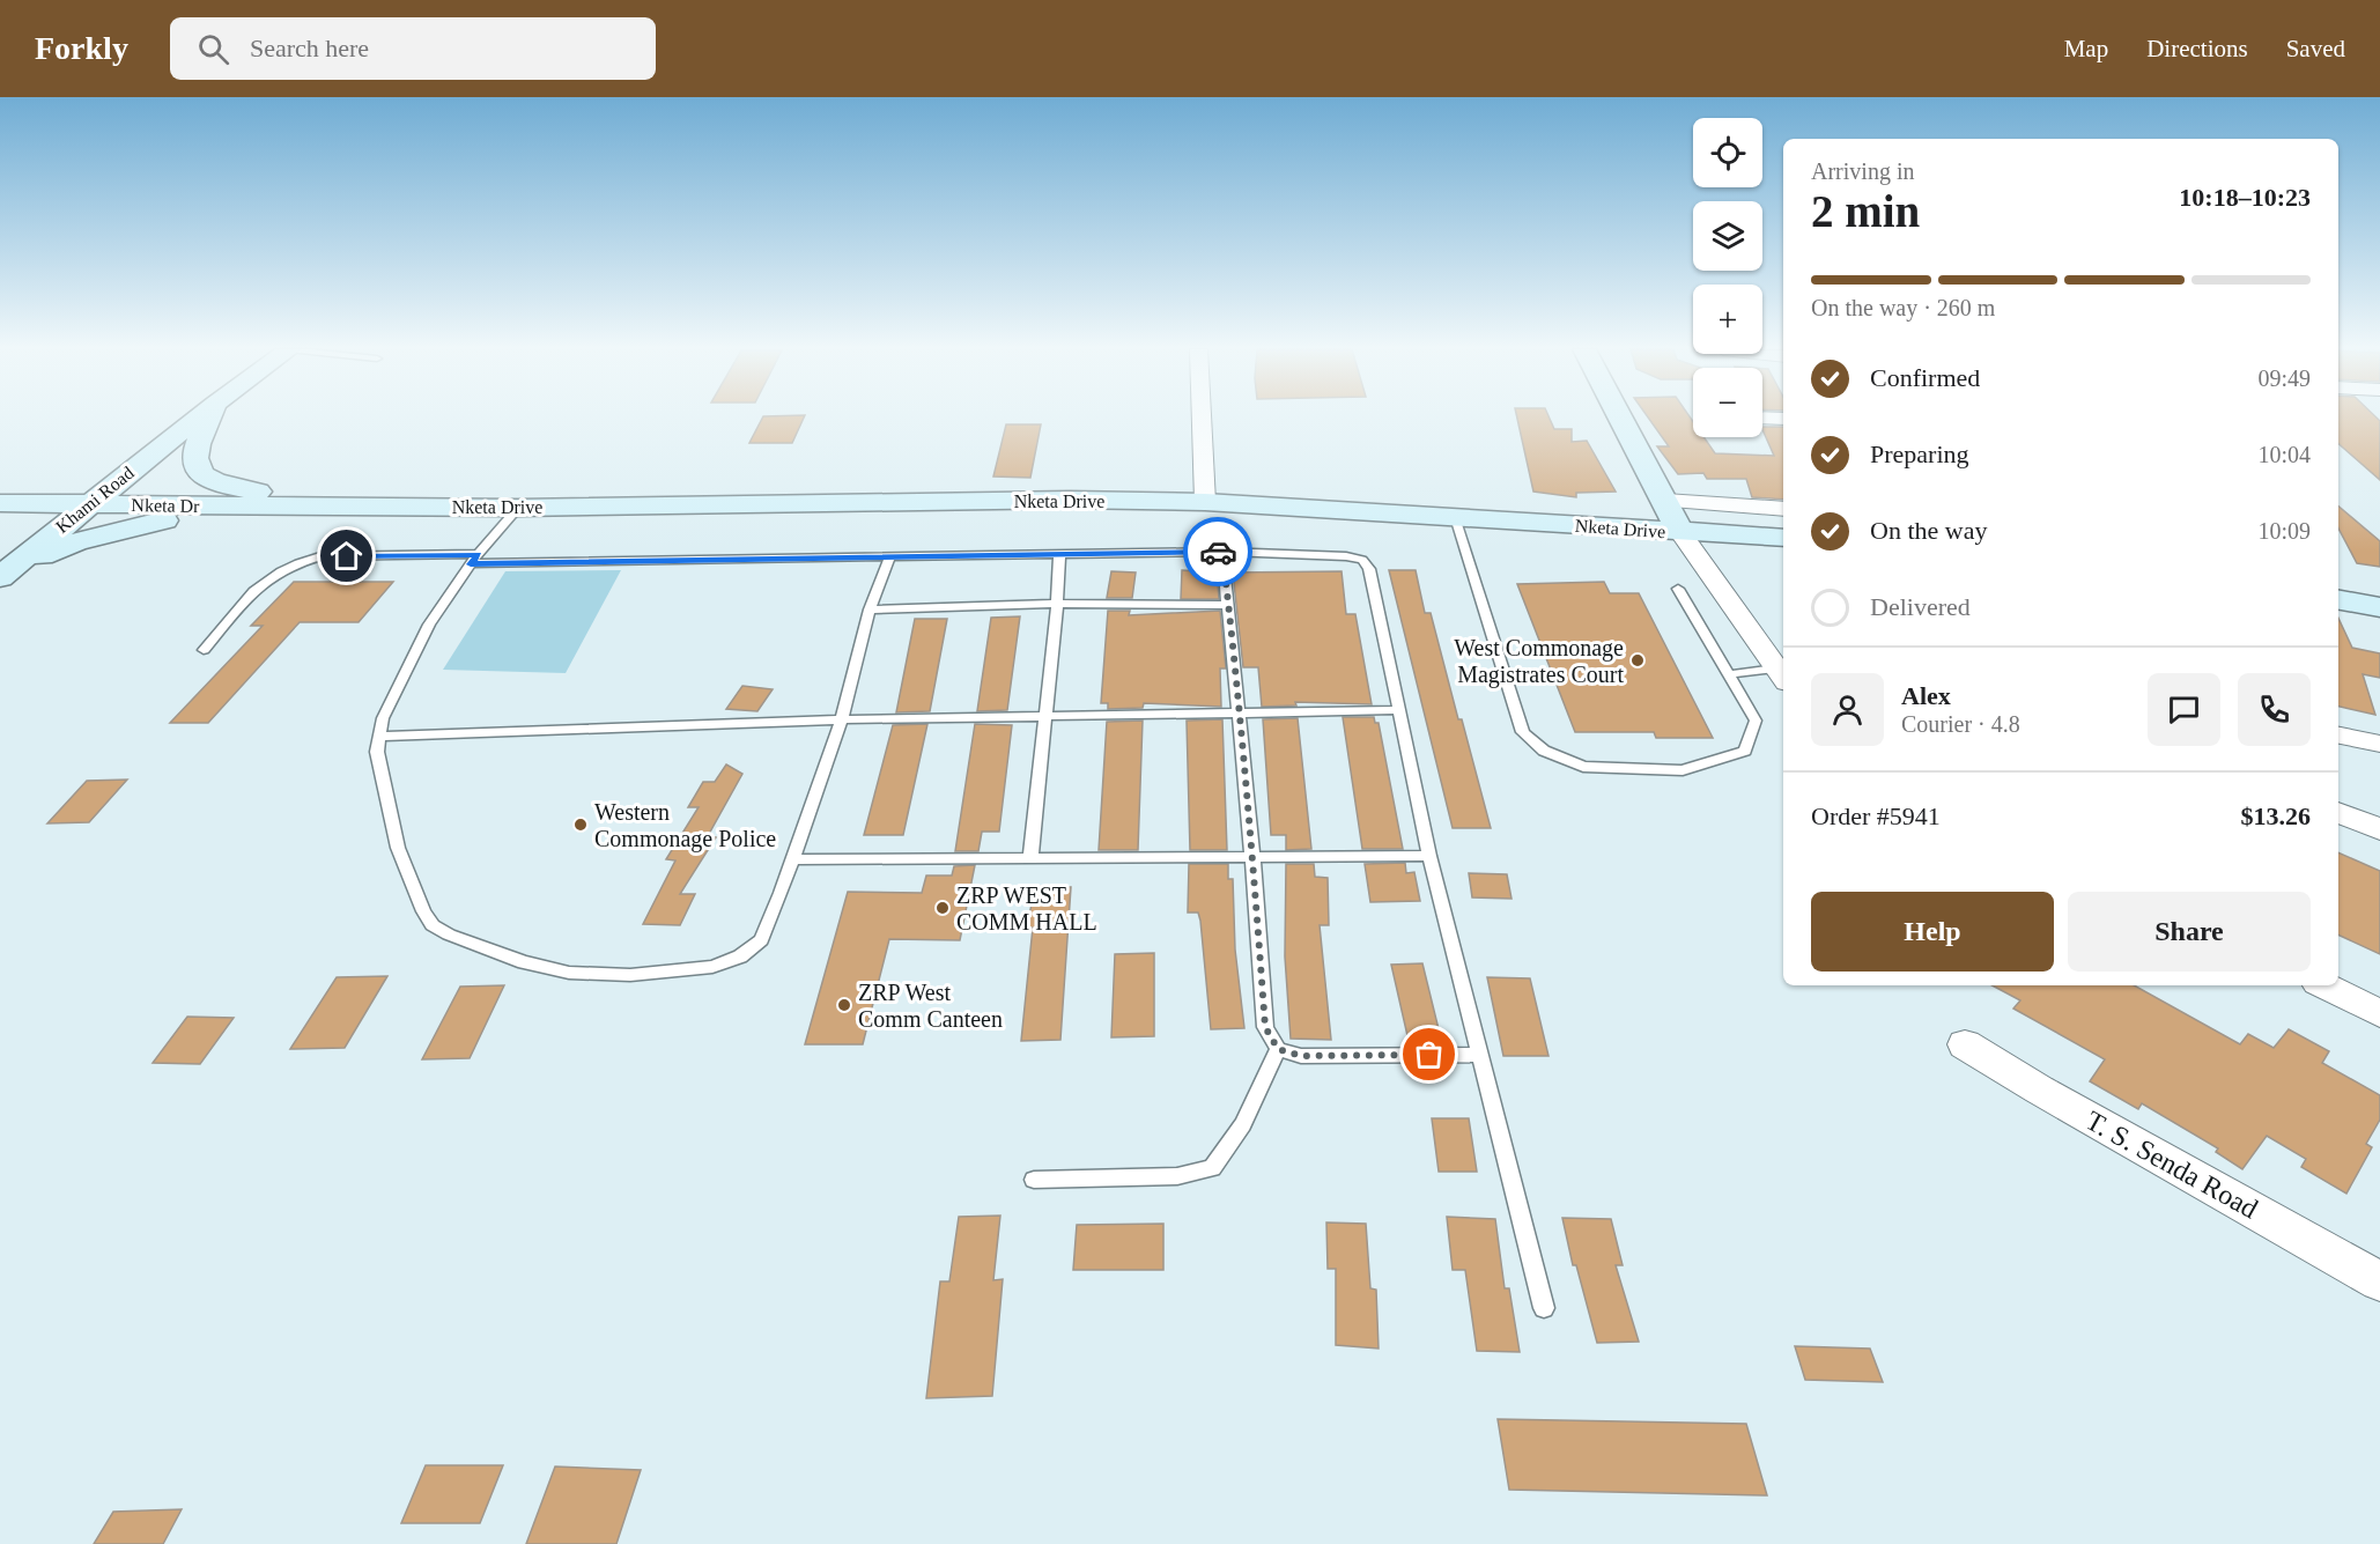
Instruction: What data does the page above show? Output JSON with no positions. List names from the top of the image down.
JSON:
{
  "streets": {
    "street": [
      "Khami Road",
      "Nketa Drive",
      "Nketa Dr",
      "T. S. Senda Road"
    ]
  },
  "crossings": [
    ["Khami Road", "Nketa Dr"],
    ["Nketa Drive", "Nketa Dr"]
  ],
  "places": [
    "West Commonage Magistrates Court",
    "Western Commonage Police",
    "ZRP WEST COMM HALL",
    "ZRP West Comm Canteen"
  ],
  "page": {
    "header": "Forkly",
    "search": "Search here",
    "nav": ["Map", "Directions", "Saved"],
    "map_buttons": ["+", "−"],
    "heading": ["2 min", "Arriving in", "10:18–10:23"],
    "panel": [
      "Alex",
      "Courier · 4.8",
      "Order #5941",
      "$13.26"
    ],
    "bar": "On the way · 260 m",
    "list": [
      ["Confirmed", "09:49"],
      ["Preparing", "10:04"],
      ["On the way", "10:09"],
      "Delivered"
    ],
    "buttons": ["Help", "Share"]
  }
}
